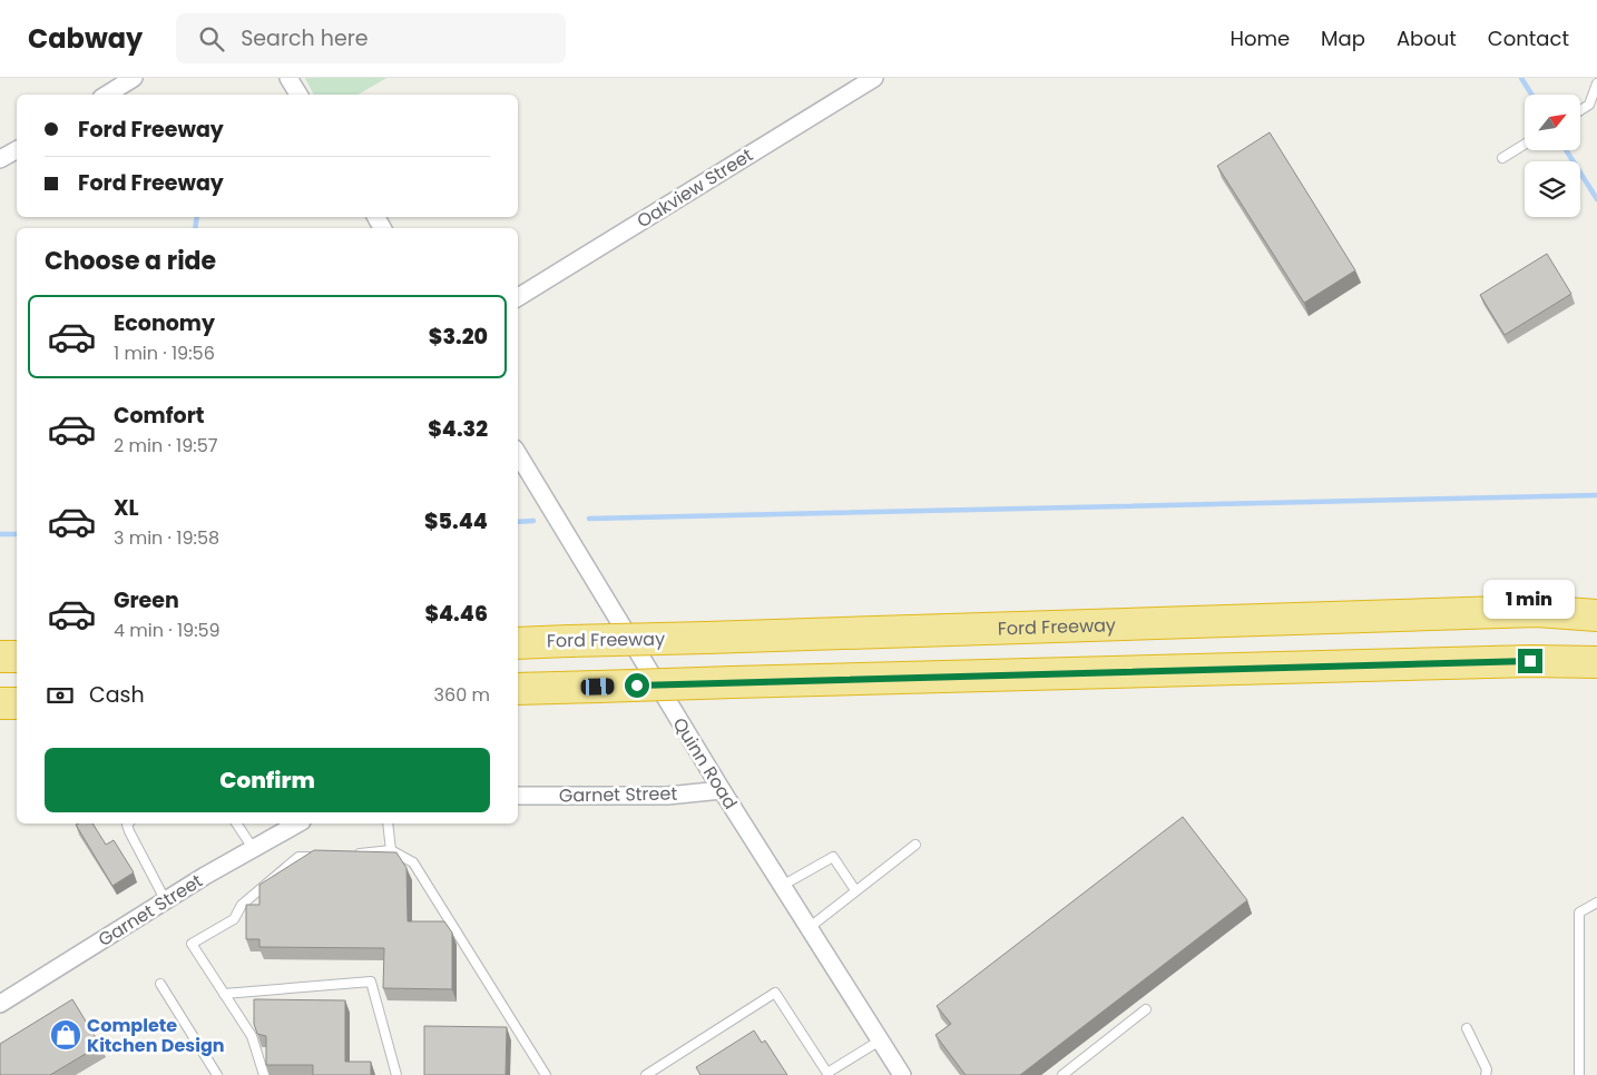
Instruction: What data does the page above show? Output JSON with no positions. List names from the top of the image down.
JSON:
{
  "streets": {
    "highway": ["Ford Freeway"],
    "street": ["Oakview Street", "Quinn Road", "Garnet Street"]
  },
  "crossings": [
    ["Quinn Road", "Garnet Street"]
  ],
  "places": {
    "shop": ["Complete Kitchen Design"]
  },
  "north": "top right",
  "page": {
    "header": "Cabway",
    "search": "Search here",
    "nav": [
      "Home",
      "Map",
      "About",
      "Contact"
    ],
    "banner": ["Ford Freeway", "Ford Freeway"],
    "heading": "Choose a ride",
    "list": [
      {
        "name": "Economy",
        "note": "1 min · 19:56",
        "value": "$3.20"
      },
      {
        "name": "Comfort",
        "note": "2 min · 19:57",
        "value": "$4.32"
      },
      {
        "name": "XL",
        "note": "3 min · 19:58",
        "value": "$5.44"
      },
      {
        "name": "Green",
        "note": "4 min · 19:59",
        "value": "$4.46"
      }
    ],
    "bubble": "1 min",
    "pay": ["Cash", "360 m"],
    "buttons": "Confirm"
  }
}
